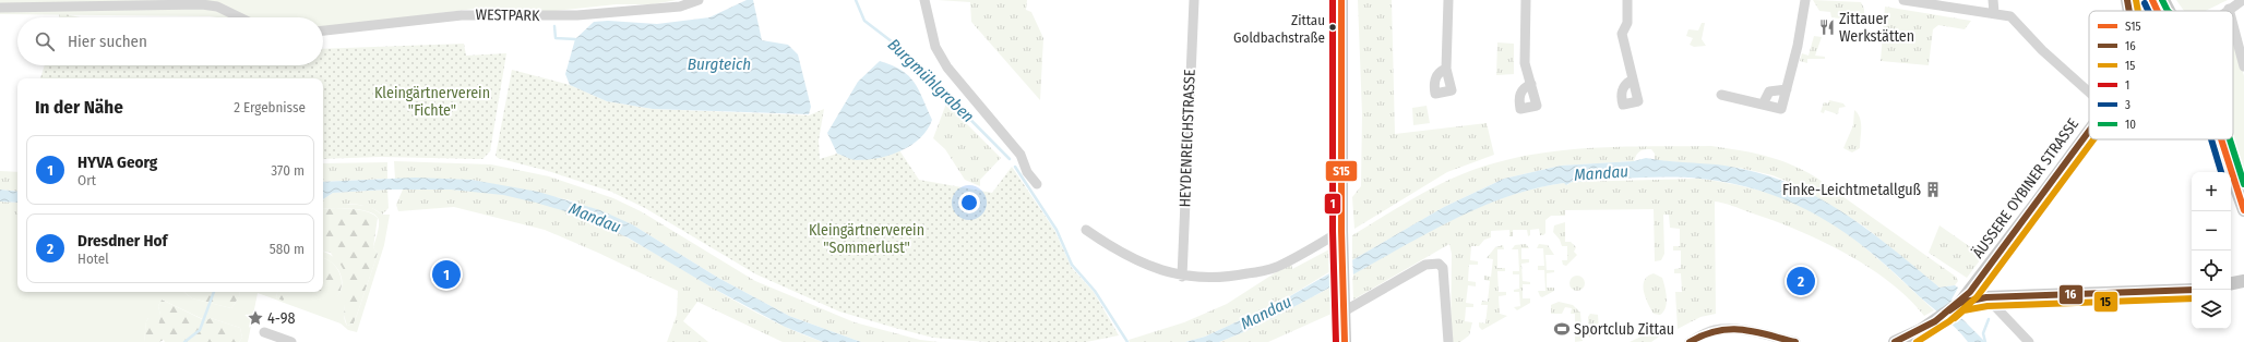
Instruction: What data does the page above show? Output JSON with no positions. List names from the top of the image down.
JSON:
{
  "streets": {
    "main road": ["ÄUSSERE OYBINER STRASSE"],
    "street": ["WESTPARK", "HEYDENREICHSTRASSE"]
  },
  "water": ["Burgteich", "Burgmühlgraben", "Mandau"],
  "parks": ["Kleingärtnerverein \"Fichte\"", "Kleingärtnerverein \"Sommerlust\""],
  "places": {
    "other": ["Zittau Goldbachstraße"],
    "restaurant": ["Zittauer Werkstätten"],
    "building": ["Finke-Leichtmetallguß"],
    "place": ["4-98"],
    "sports": ["Sportclub Zittau"]
  },
  "lines": [
    "transit line S15",
    "transit line 16",
    "transit line 15",
    "transit line 1",
    "transit line 10",
    "transit line 3"
  ],
  "legend": [
    "S15",
    "16",
    "15",
    "1",
    "3",
    "10"
  ],
  "page": {
    "search": "Hier suchen",
    "heading": ["In der Nähe", "2 Ergebnisse"],
    "list": [
      {
        "mark": "1",
        "name": "HYVA Georg",
        "note": "Ort",
        "value": "370 m"
      },
      {
        "mark": "2",
        "name": "Dresdner Hof",
        "note": "Hotel",
        "value": "580 m"
      }
    ],
    "map_buttons": ["+", "−"],
    "pins": ["1", "2"]
  }
}
